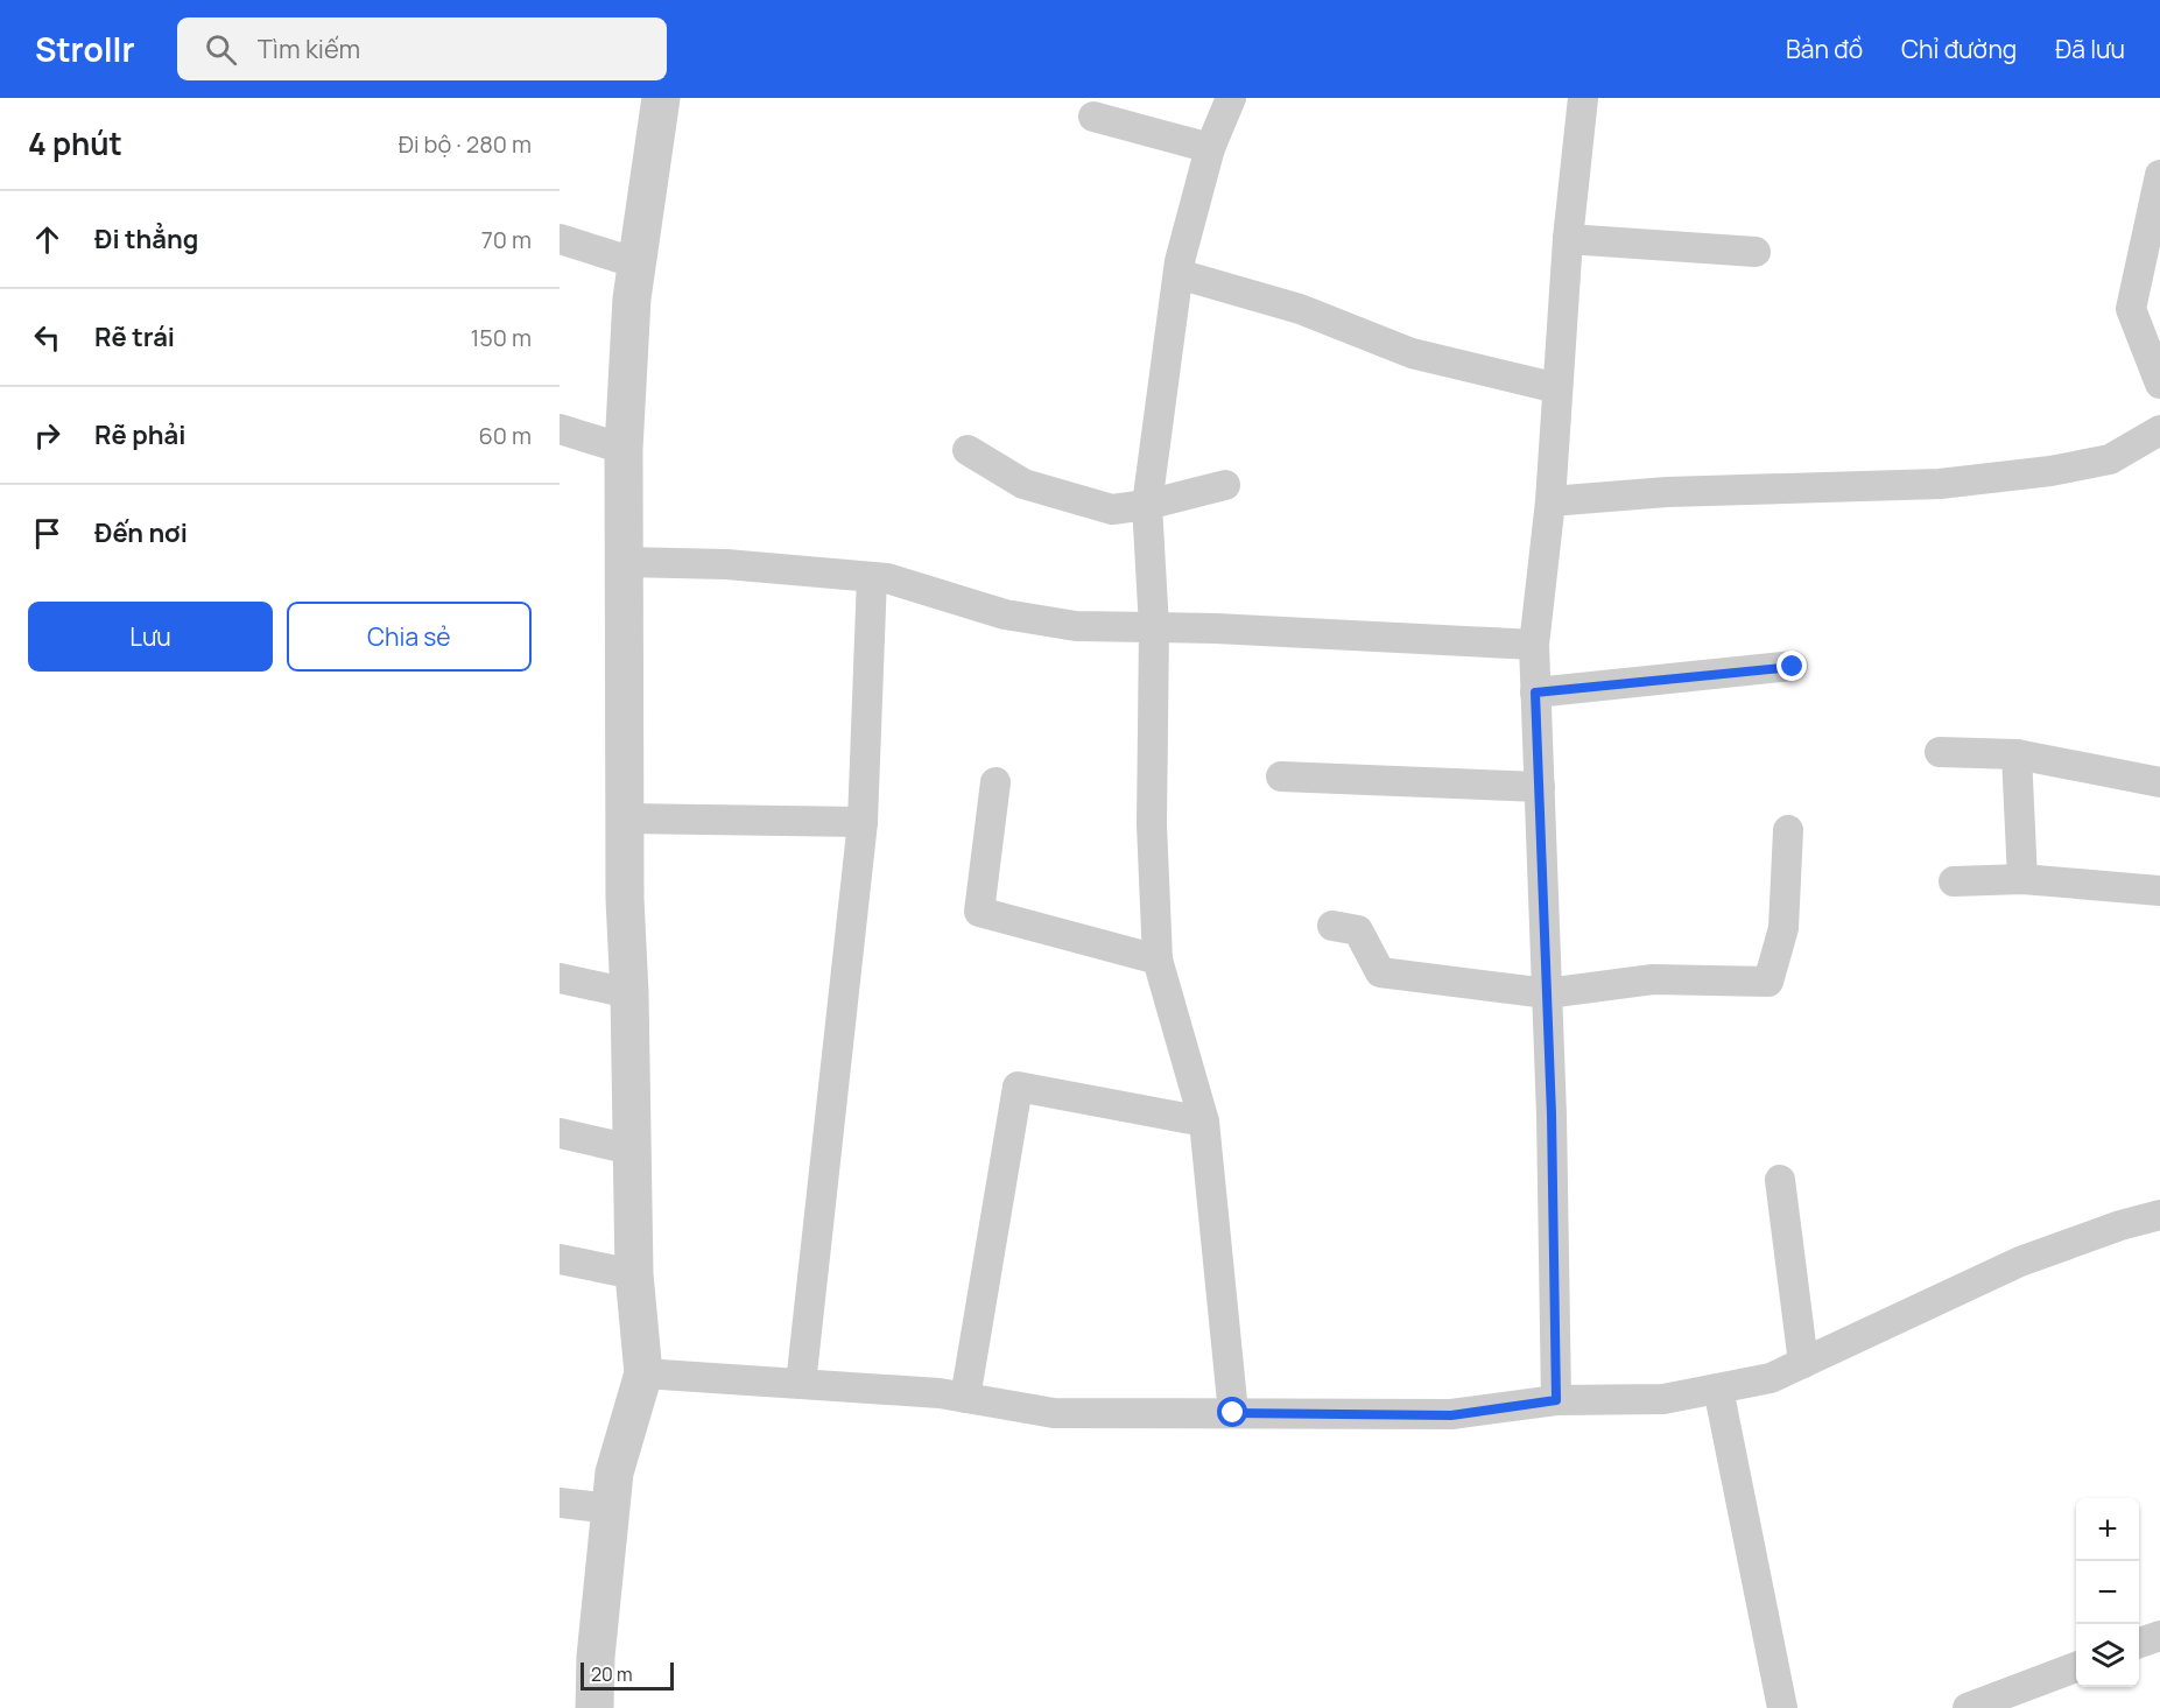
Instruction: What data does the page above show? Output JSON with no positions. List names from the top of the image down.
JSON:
{
  "scale_bar": "20 m",
  "page": {
    "header": "Strollr",
    "search": "Tìm kiếm",
    "nav": ["Bản đồ", "Chỉ đường", "Đã lưu"],
    "heading": ["4 phút", "Đi bộ · 280 m"],
    "list": [
      ["Đi thẳng", "70 m"],
      ["Rẽ trái", "150 m"],
      ["Rẽ phải", "60 m"],
      "Đến nơi"
    ],
    "buttons": ["Lưu", "Chia sẻ"],
    "map_buttons": ["+", "−"],
    "scale": "20 m"
  }
}
